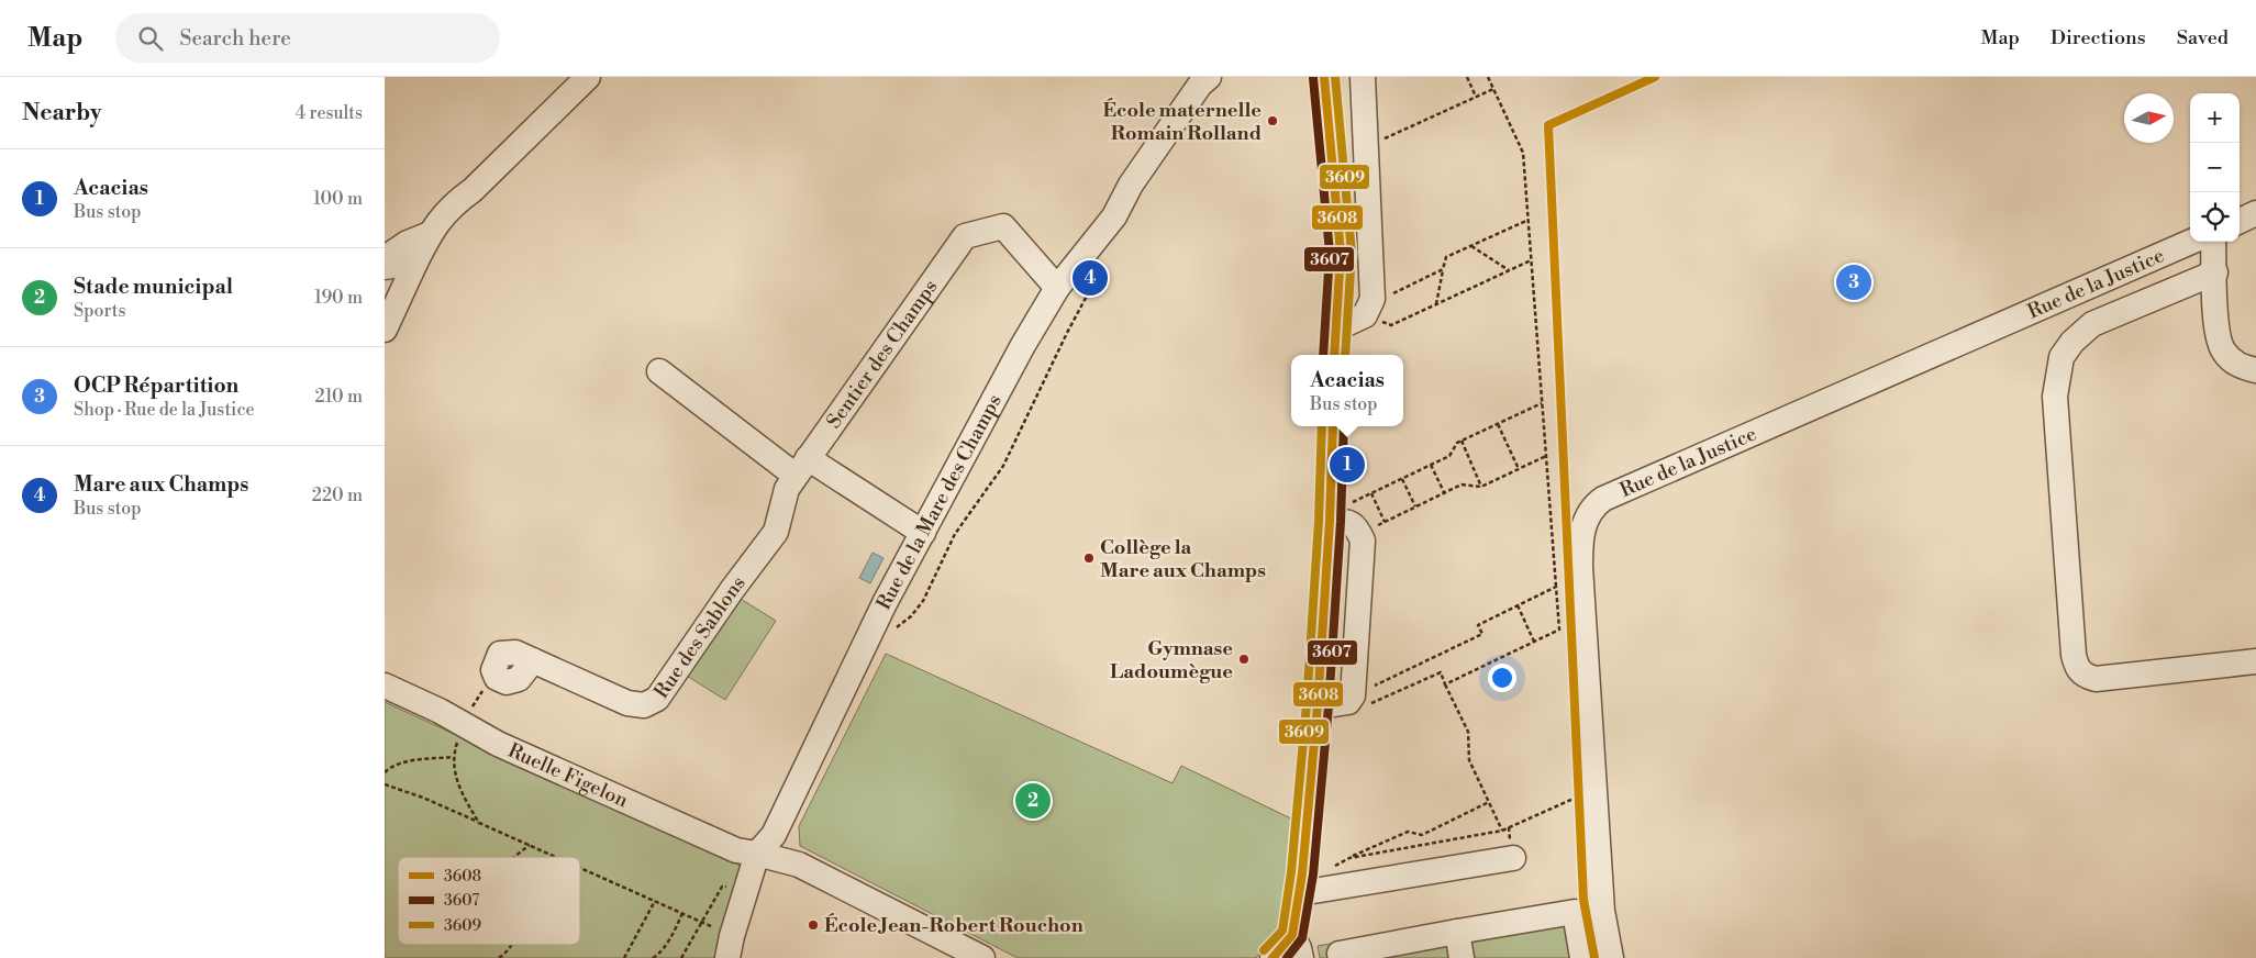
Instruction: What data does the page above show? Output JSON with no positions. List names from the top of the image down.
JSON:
{
  "streets": {
    "street": [
      "Rue de la Justice",
      "Sentier des Champs",
      "Rue de la Mare des Champs",
      "Rue des Sablons",
      "Ruelle Figelon"
    ]
  },
  "crossings": [
    ["Sentier des Champs", "Rue de la Mare des Champs"],
    ["Sentier des Champs", "Rue des Sablons"],
    ["Rue de la Mare des Champs", "Ruelle Figelon"]
  ],
  "places": [
    "École maternelle Romain Rolland",
    "Collège la Mare aux Champs",
    "Gymnase Ladoumègue",
    "École Jean-Robert Rouchon"
  ],
  "lines": ["transit line 3608", "transit line 3609", "transit line 3607"],
  "legend": ["3608", "3607", "3609"],
  "north": "right",
  "page": {
    "header": "Map",
    "search": "Search here",
    "nav": ["Map", "Directions", "Saved"],
    "heading": ["Nearby", "4 results"],
    "map_buttons": ["+", "−"],
    "list": [
      {
        "mark": "1",
        "name": "Acacias",
        "note": "Bus stop",
        "value": "100 m"
      },
      {
        "mark": "2",
        "name": "Stade municipal",
        "note": "Sports",
        "value": "190 m"
      },
      {
        "mark": "3",
        "name": "OCP Répartition",
        "note": "Shop · Rue de la Justice",
        "value": "210 m"
      },
      {
        "mark": "4",
        "name": "Mare aux Champs",
        "note": "Bus stop",
        "value": "220 m"
      }
    ],
    "pins": [
      "4",
      "3",
      "1",
      "2"
    ],
    "popup": ["Acacias", "Bus stop"]
  }
}
